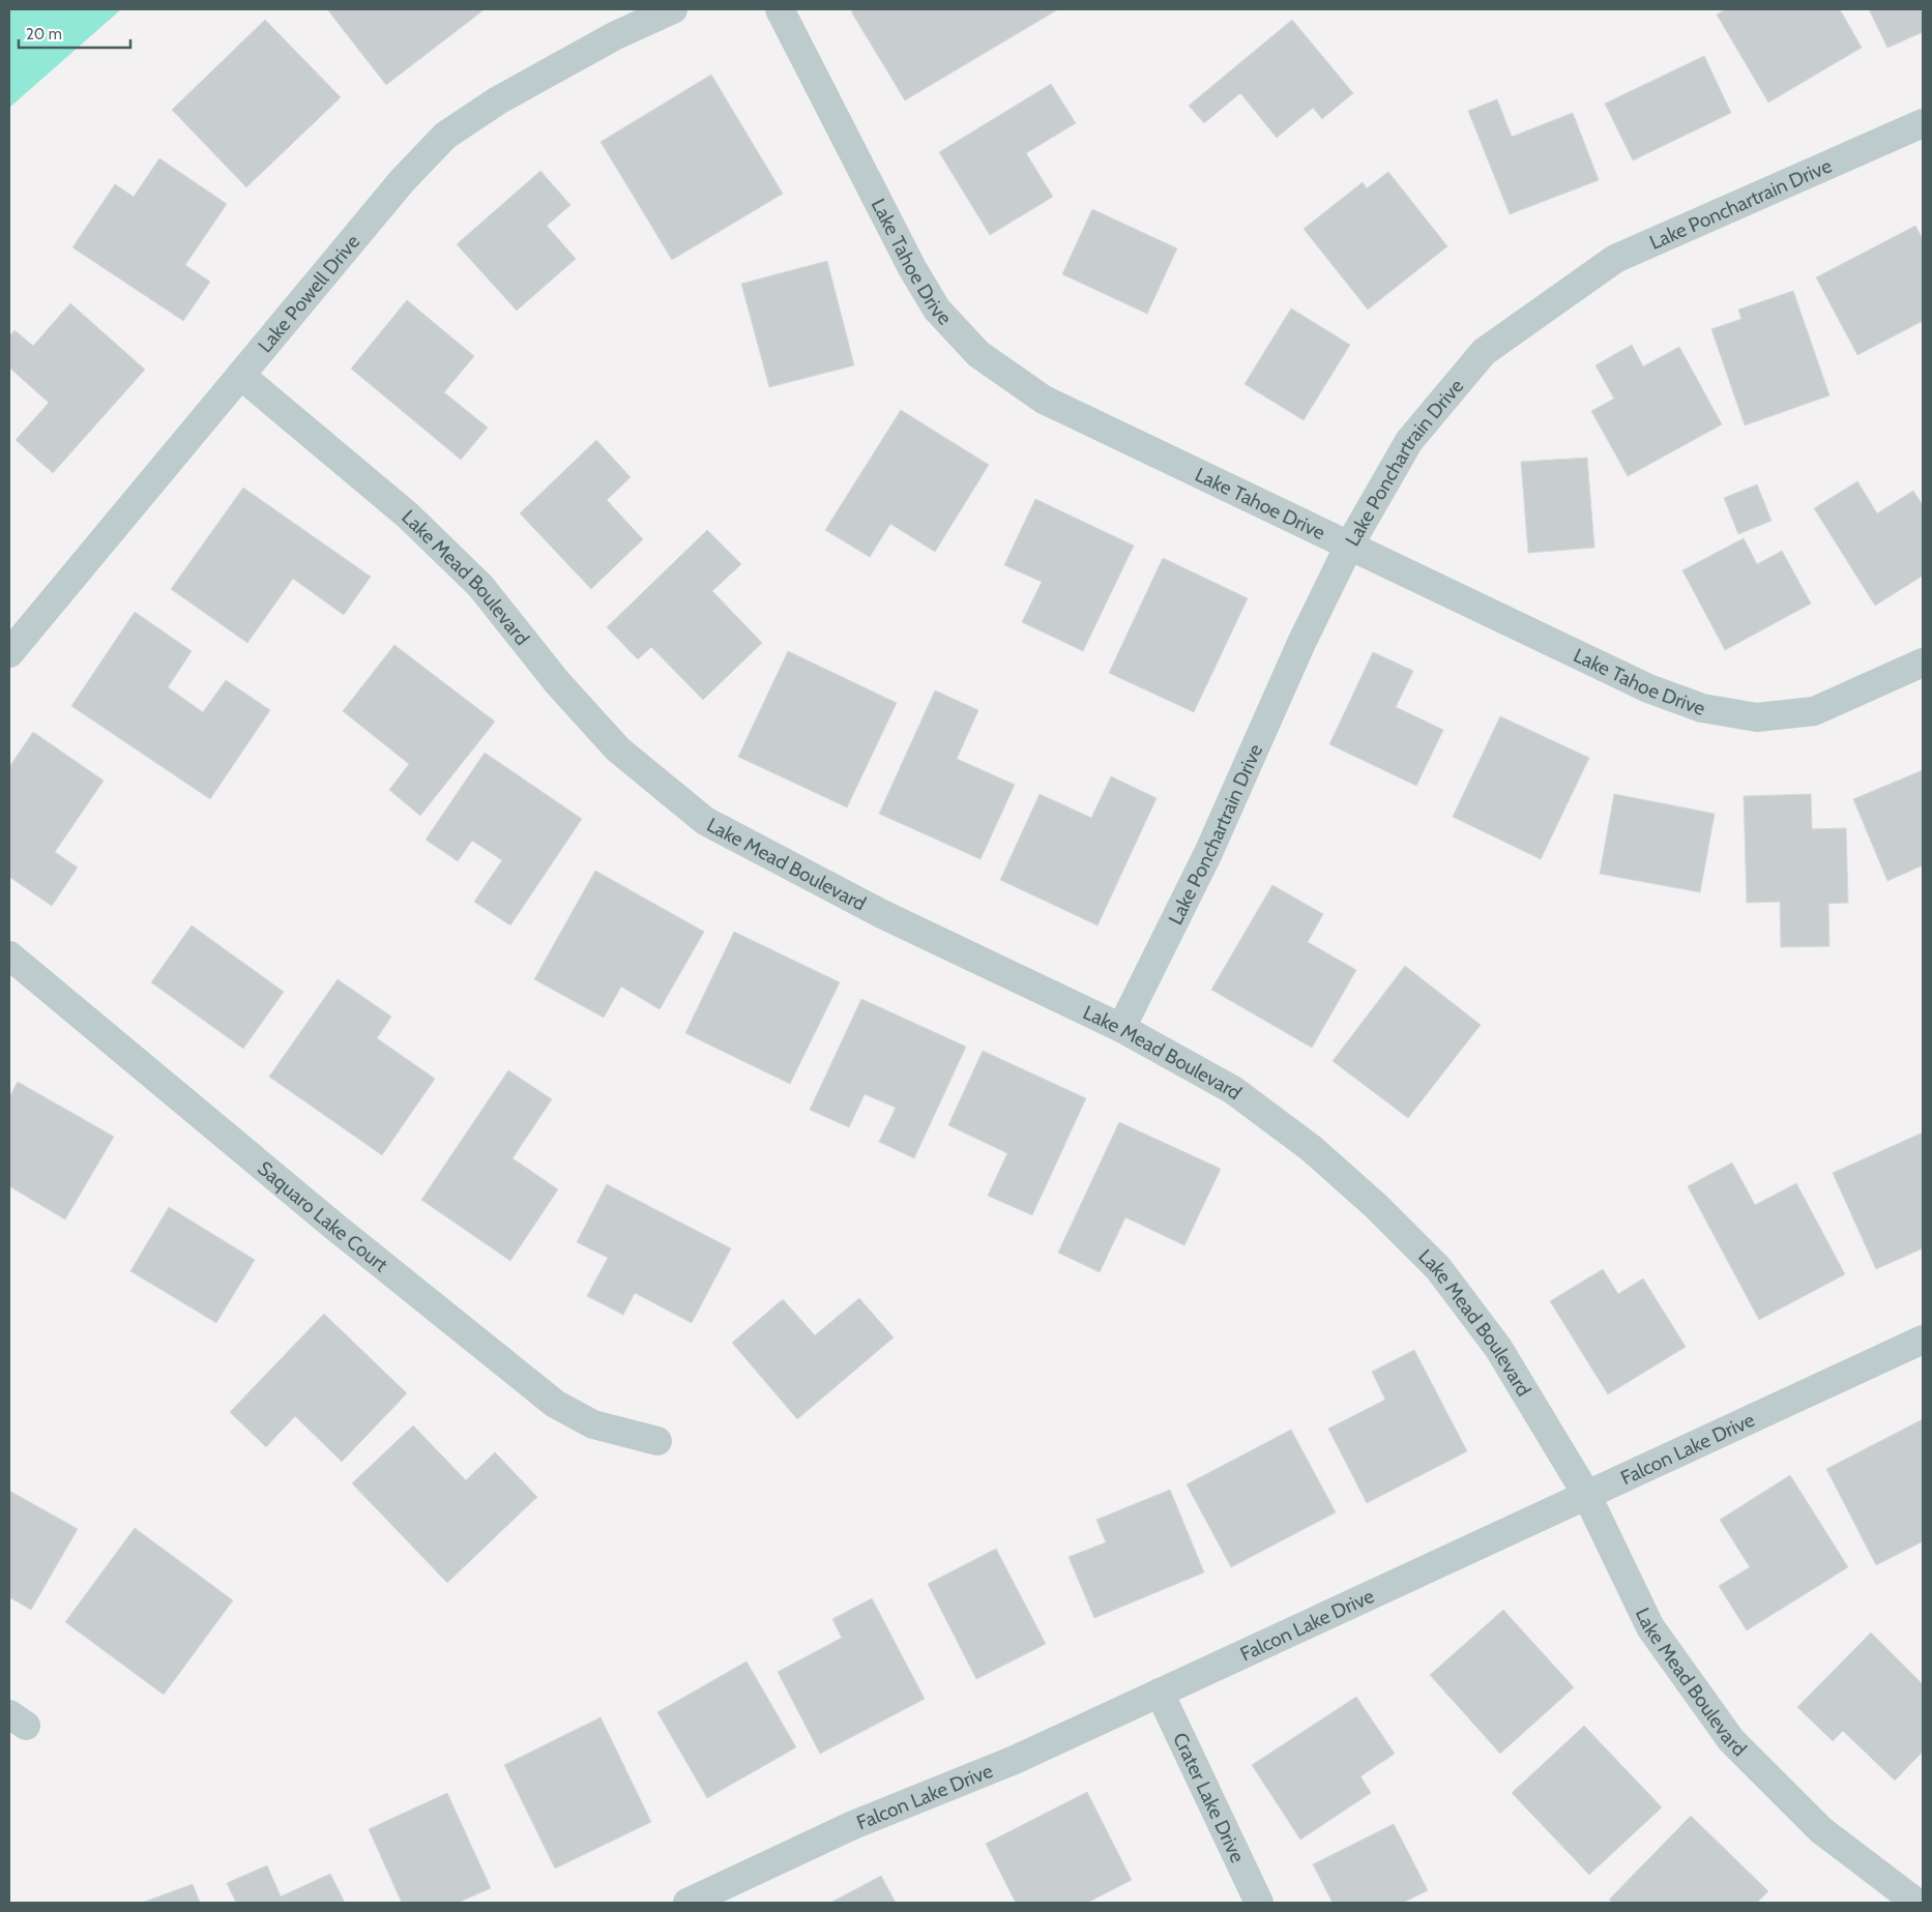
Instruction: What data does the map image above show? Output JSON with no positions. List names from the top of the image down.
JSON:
{
  "streets": {
    "street": [
      "Lake Ponchartrain Drive",
      "Lake Tahoe Drive",
      "Lake Powell Drive",
      "Lake Mead Boulevard",
      "Saquaro Lake Court",
      "Falcon Lake Drive",
      "Crater Lake Drive"
    ]
  },
  "crossings": [
    ["Lake Ponchartrain Drive", "Lake Tahoe Drive"],
    ["Lake Ponchartrain Drive", "Lake Mead Boulevard"],
    ["Lake Powell Drive", "Lake Mead Boulevard"],
    ["Lake Mead Boulevard", "Falcon Lake Drive"],
    ["Falcon Lake Drive", "Crater Lake Drive"]
  ],
  "scale_bar": "20 m"
}
